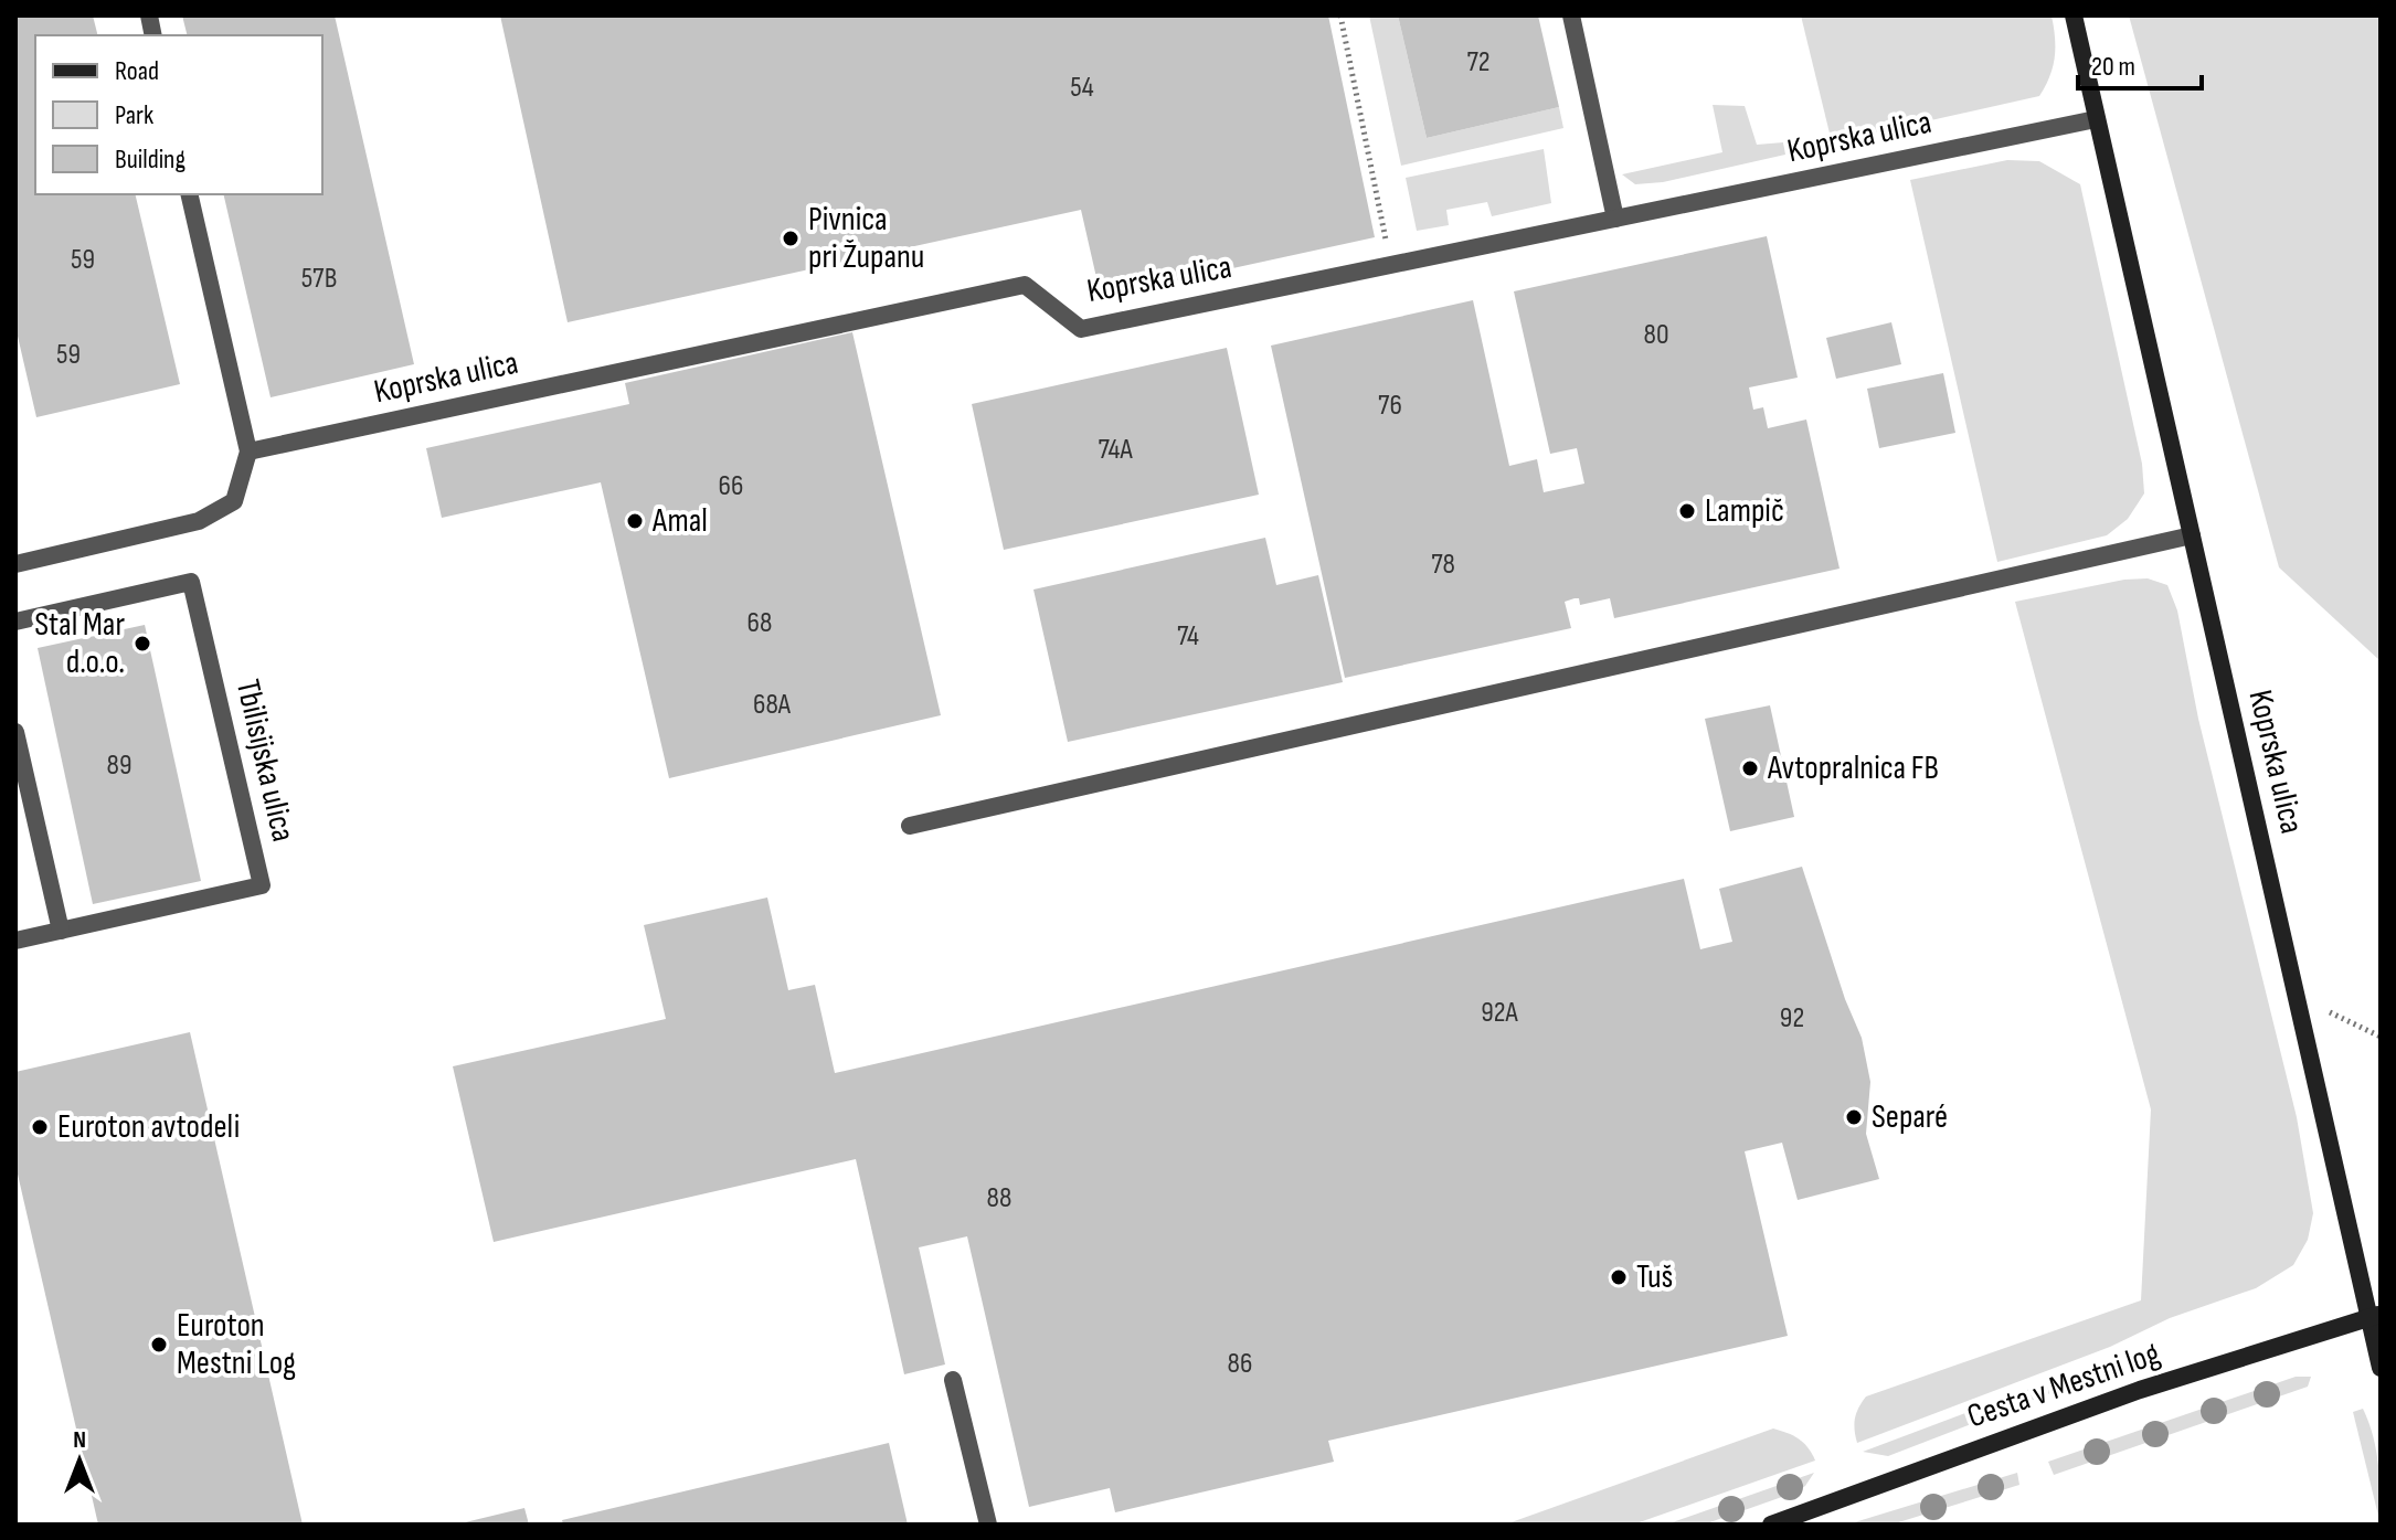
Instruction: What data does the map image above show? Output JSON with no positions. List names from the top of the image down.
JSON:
{
  "streets": {
    "street": ["Koprska ulica", "Tbilisijska ulica", "Cesta v Mestni log"]
  },
  "crossings": [
    ["Koprska ulica", "Cesta v Mestni log"]
  ],
  "places": [
    "Pivnica pri Županu",
    "Lampič",
    "Amal",
    "Stal Mar d.o.o.",
    "Avtopralnica FB",
    "Separé",
    "Euroton avtodeli",
    "Tuš",
    "Euroton Mestni Log"
  ],
  "house_numbers": [
    "72",
    "54",
    "59",
    "57B",
    "80",
    "59",
    "76",
    "74A",
    "66",
    "78",
    "68",
    "74",
    "68A",
    "89",
    "92A",
    "92",
    "88",
    "86"
  ],
  "legend": ["Road", "Park", "Building"],
  "scale_bar": "20 m",
  "north": "top"
}
